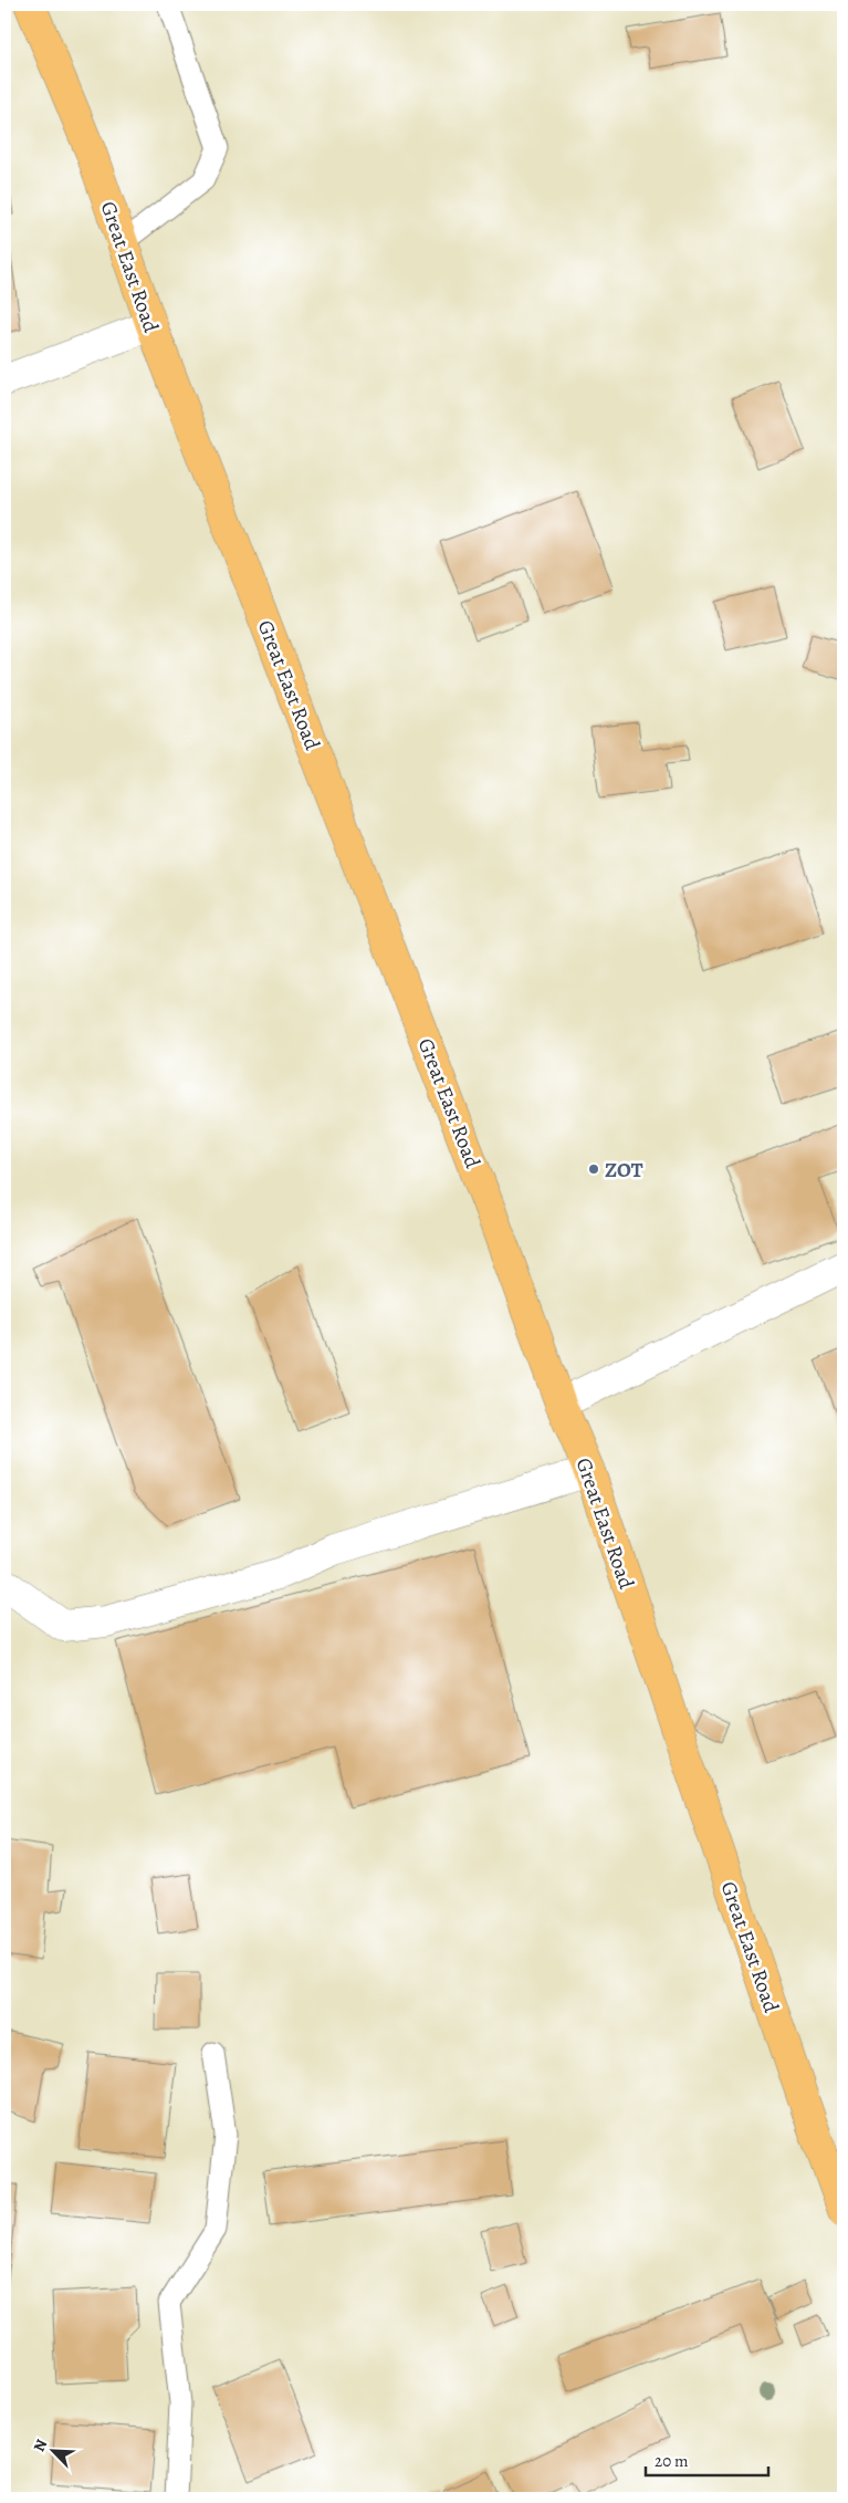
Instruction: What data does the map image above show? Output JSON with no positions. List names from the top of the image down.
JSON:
{
  "streets": {
    "highway": ["Great East Road"]
  },
  "places": ["ZOT"],
  "scale_bar": "20 m",
  "north": "top left"
}
